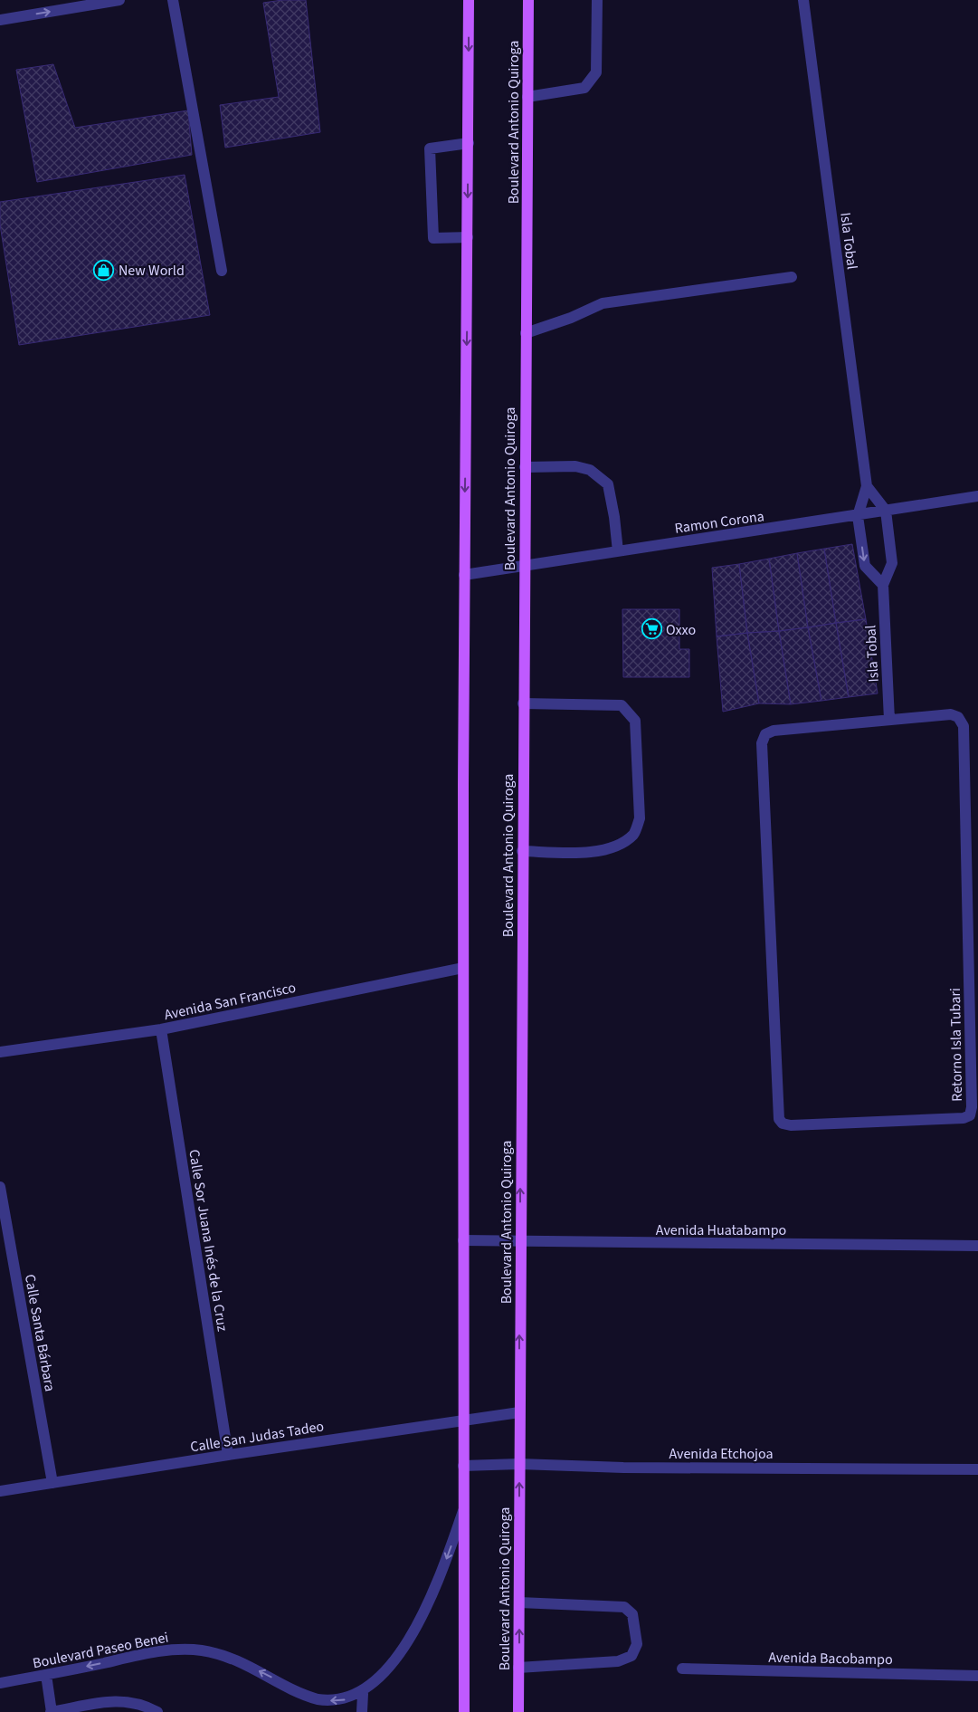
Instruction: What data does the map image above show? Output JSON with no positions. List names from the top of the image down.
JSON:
{
  "streets": {
    "main road": ["Boulevard Antonio Quiroga"],
    "street": [
      "Isla Tobal",
      "Ramon Corona",
      "Avenida San Francisco",
      "Retorno Isla Tubari",
      "Avenida Huatabampo",
      "Calle Sor Juana Inés de la Cruz",
      "Calle Santa Bárbara",
      "Calle San Judas Tadeo",
      "Avenida Etchojoa",
      "Boulevard Paseo Benei",
      "Avenida Bacobampo"
    ]
  },
  "crossings": [
    ["Boulevard Antonio Quiroga", "Ramon Corona"],
    ["Boulevard Antonio Quiroga", "Avenida Huatabampo"],
    ["Boulevard Antonio Quiroga", "Calle San Judas Tadeo"],
    ["Boulevard Antonio Quiroga", "Avenida Etchojoa"],
    ["Isla Tobal", "Ramon Corona"],
    ["Isla Tobal", "Retorno Isla Tubari"],
    ["Avenida San Francisco", "Calle Sor Juana Inés de la Cruz"],
    ["Calle Sor Juana Inés de la Cruz", "Calle San Judas Tadeo"],
    ["Calle Santa Bárbara", "Calle San Judas Tadeo"]
  ],
  "one_way": ["Boulevard Paseo Benei"],
  "places": {
    "shop": ["New World"],
    "supermarket": ["Oxxo"]
  }
}
